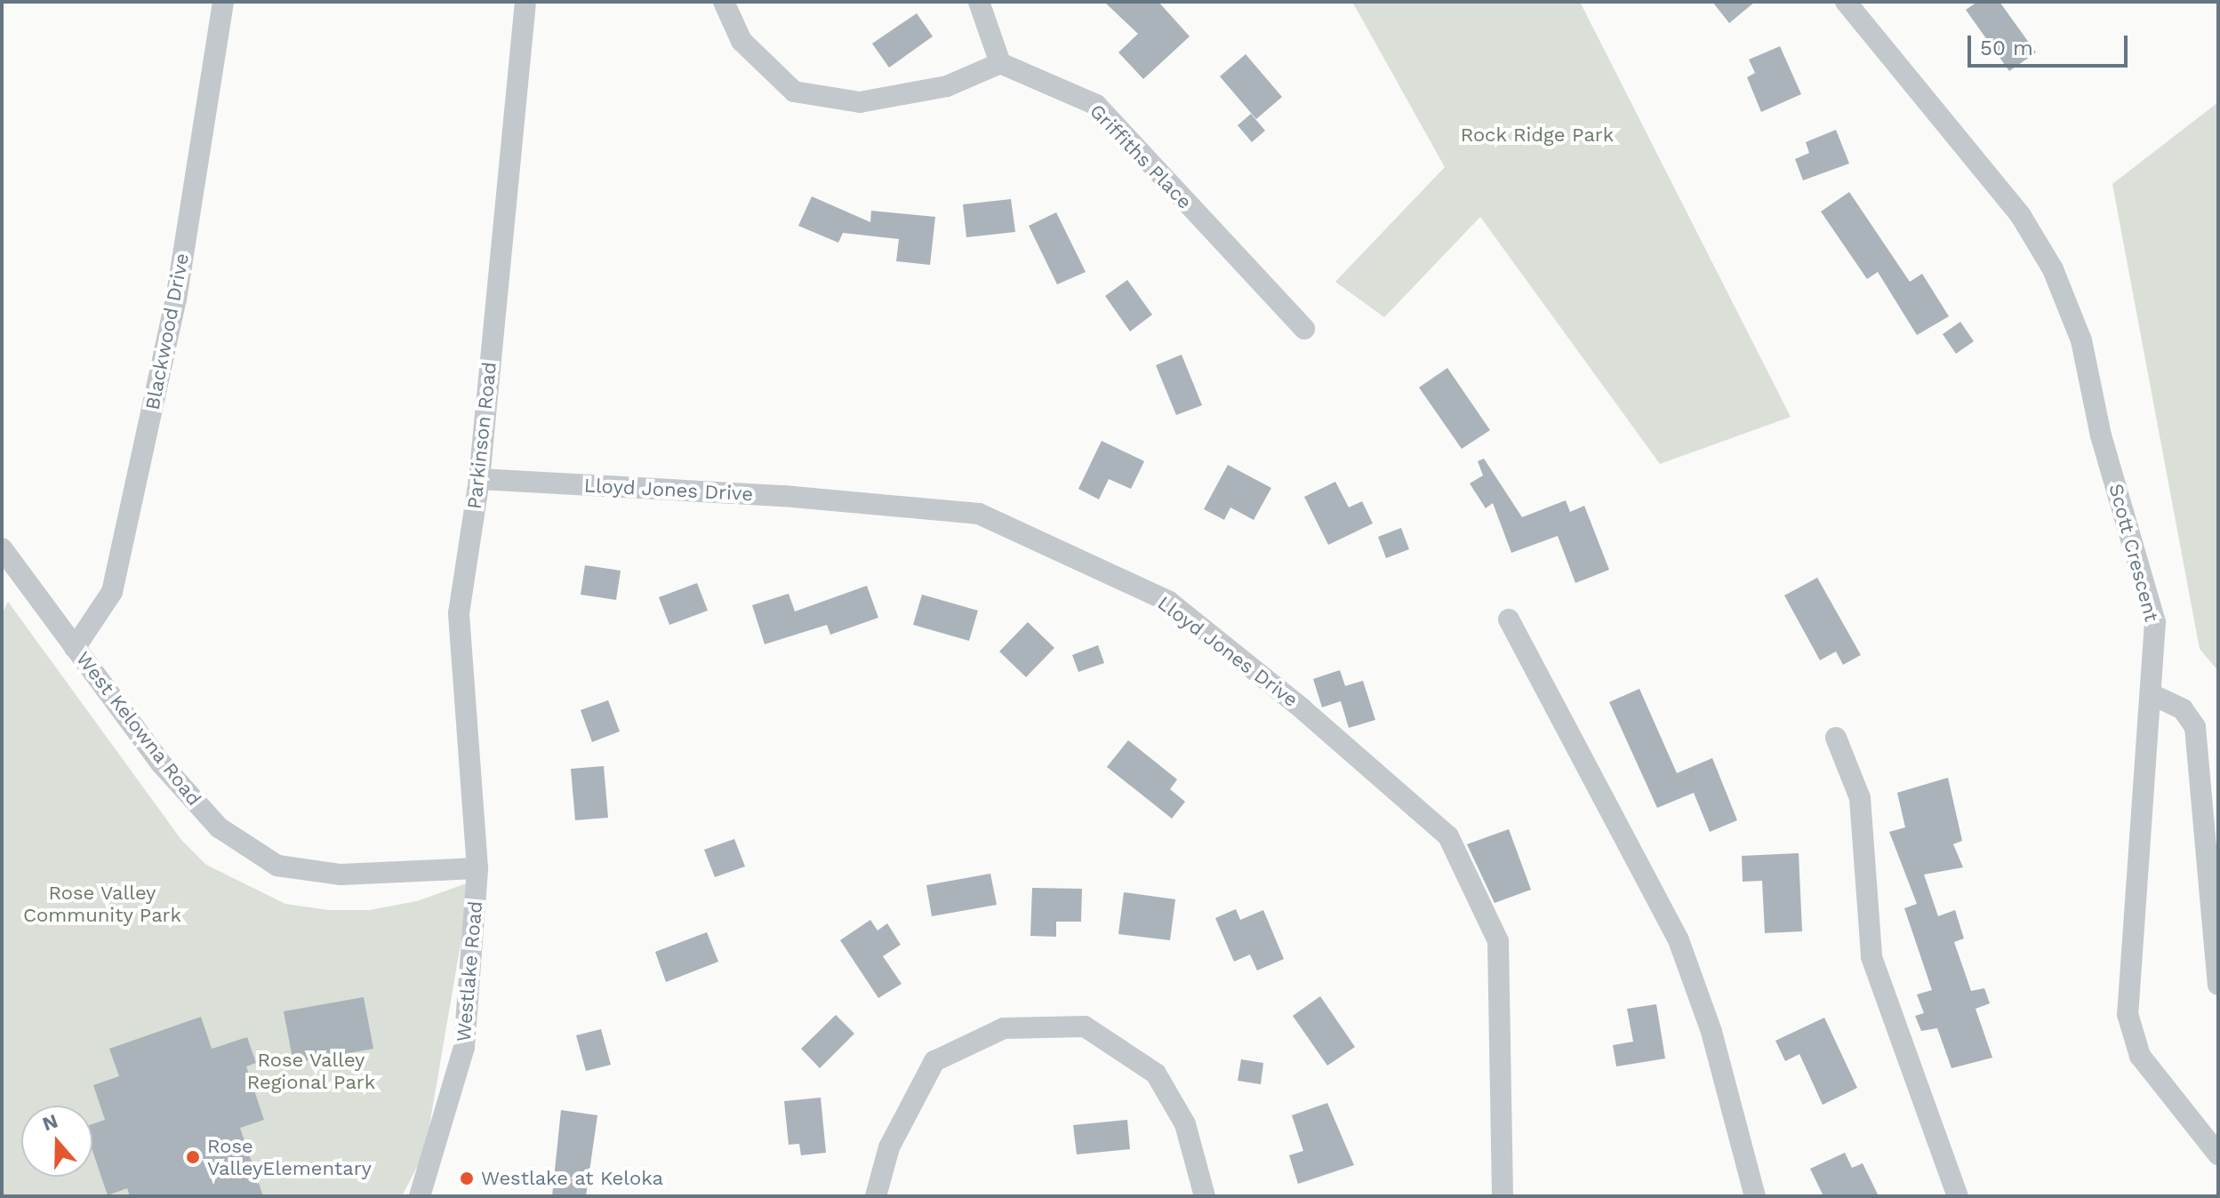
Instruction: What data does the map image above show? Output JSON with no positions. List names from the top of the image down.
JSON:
{
  "streets": {
    "street": [
      "Griffiths Place",
      "Blackwood Drive",
      "Parkinson Road",
      "Lloyd Jones Drive",
      "Scott Crescent",
      "West Kelowna Road",
      "Westlake Road"
    ]
  },
  "crossings": [
    ["Blackwood Drive", "West Kelowna Road"],
    ["Parkinson Road", "Lloyd Jones Drive"],
    ["Parkinson Road", "West Kelowna Road"],
    ["Parkinson Road", "Westlake Road"],
    ["West Kelowna Road", "Westlake Road"]
  ],
  "parks": ["Rock Ridge Park", "Rose Valley Community Park", "Rose Valley Regional Park"],
  "places": ["Rose ValleyElementary", "Westlake at Keloka"],
  "scale_bar": "50 m",
  "north": "top"
}
